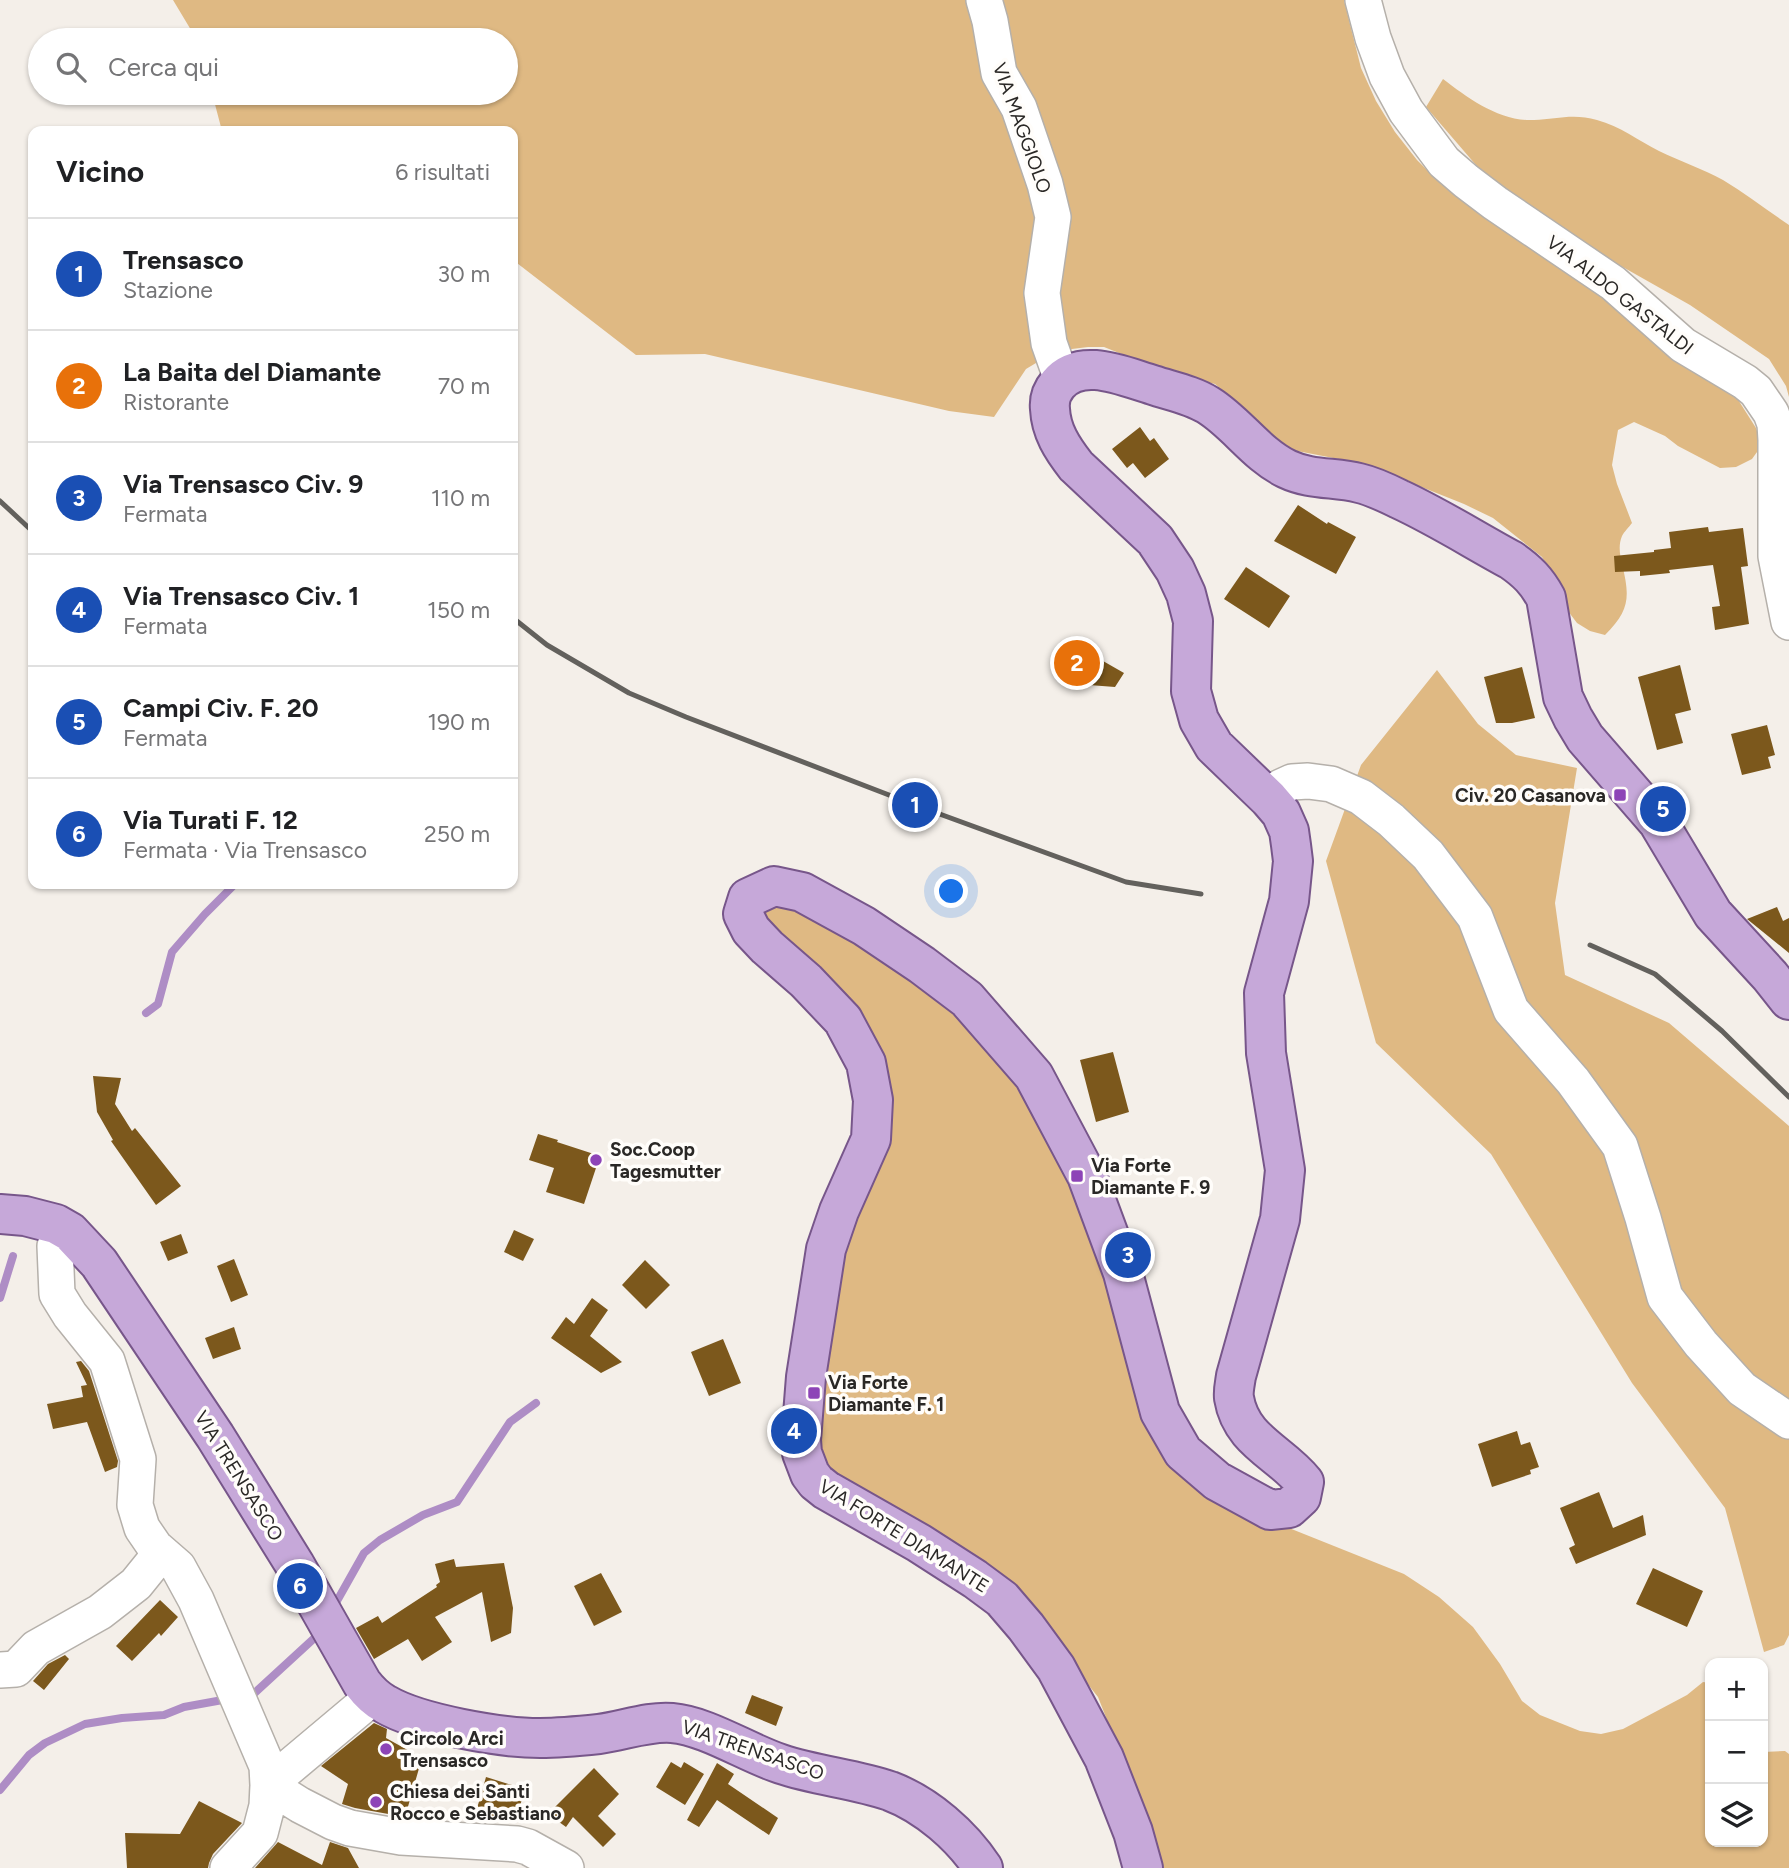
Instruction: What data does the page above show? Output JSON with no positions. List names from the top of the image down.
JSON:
{
  "streets": {
    "main road": ["VIA TRENSASCO", "VIA FORTE DIAMANTE"],
    "street": ["VIA MAGGIOLO", "VIA ALDO GASTALDI"]
  },
  "places": {
    "transit": ["Civ. 20 Casanova", "Via Forte Diamante F. 9", "Via Forte Diamante F. 1"],
    "other": ["Soc.Coop Tagesmutter", "Circolo Arci Trensasco", "Chiesa dei Santi Rocco e Sebastiano"]
  },
  "page": {
    "search": "Cerca qui",
    "heading": ["Vicino", "6 risultati"],
    "list": [
      {
        "mark": "1",
        "name": "Trensasco",
        "note": "Stazione",
        "value": "30 m"
      },
      {
        "mark": "2",
        "name": "La Baita del Diamante",
        "note": "Ristorante",
        "value": "70 m"
      },
      {
        "mark": "3",
        "name": "Via Trensasco Civ. 9",
        "note": "Fermata",
        "value": "110 m"
      },
      {
        "mark": "4",
        "name": "Via Trensasco Civ. 1",
        "note": "Fermata",
        "value": "150 m"
      },
      {
        "mark": "5",
        "name": "Campi Civ. F. 20",
        "note": "Fermata",
        "value": "190 m"
      },
      {
        "mark": "6",
        "name": "Via Turati F. 12",
        "note": "Fermata · Via Trensasco",
        "value": "250 m"
      }
    ],
    "pins": [
      "2",
      "1",
      "5",
      "3",
      "4",
      "6"
    ],
    "map_buttons": ["+", "−"]
  }
}
